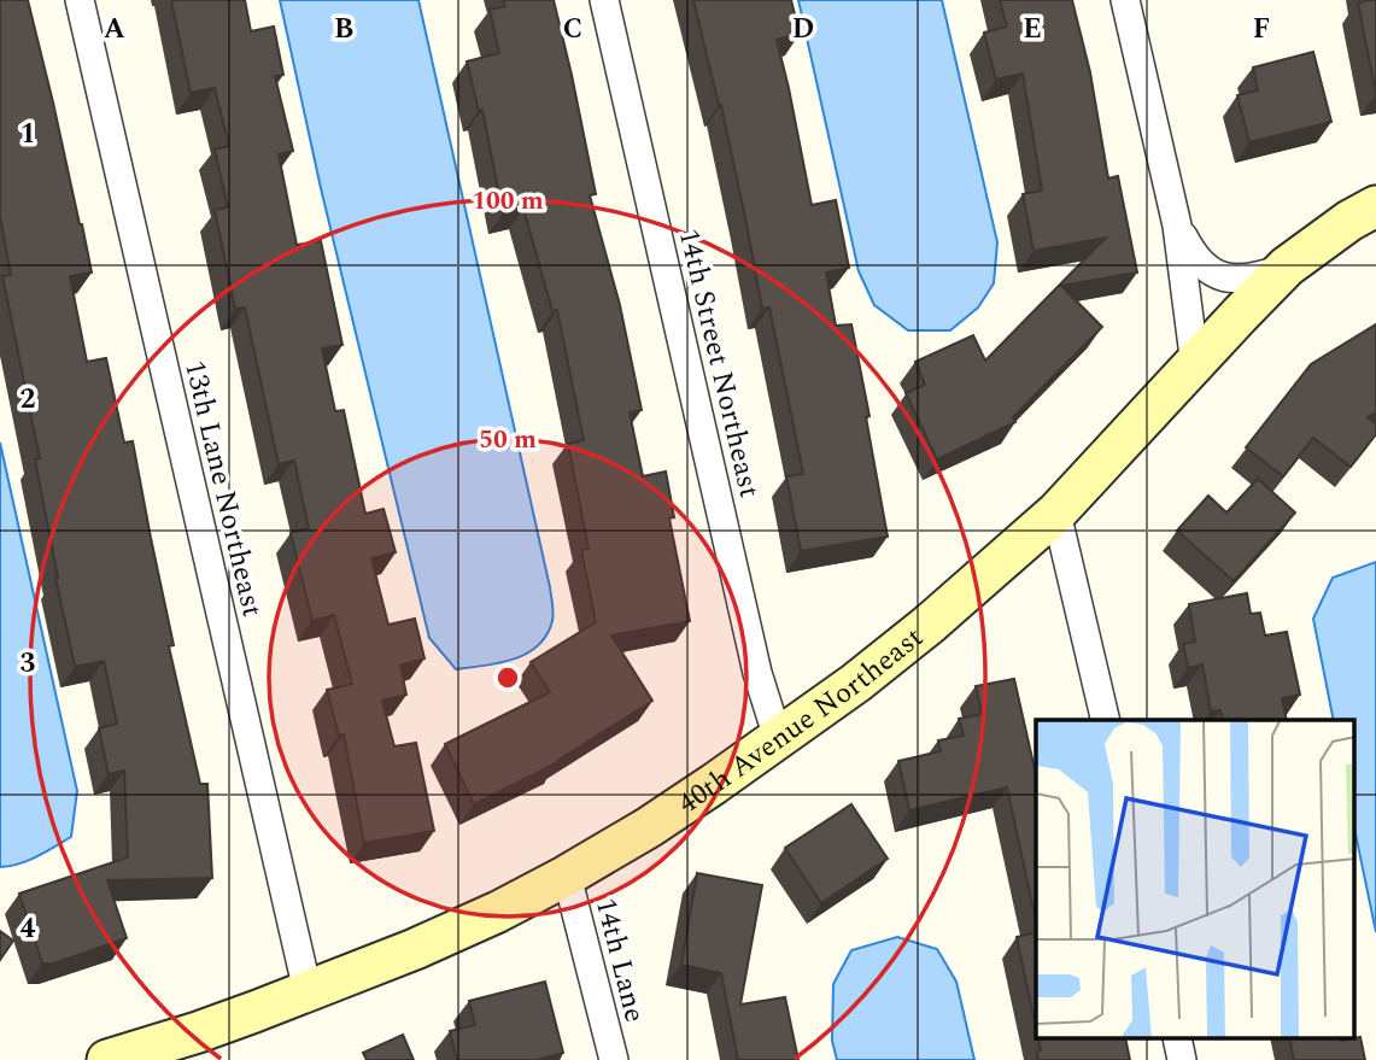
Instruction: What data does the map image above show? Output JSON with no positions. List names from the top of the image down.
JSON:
{
  "streets": {
    "street": [
      "14th Street Northeast",
      "13th Lane Northeast",
      "40th Avenue Northeast",
      "14th Lane"
    ]
  },
  "crossings": [
    ["14th Street Northeast", "40th Avenue Northeast"],
    ["13th Lane Northeast", "40th Avenue Northeast"],
    ["40th Avenue Northeast", "14th Lane"]
  ],
  "grid": {
    "columns": [
      "A",
      "B",
      "C",
      "D",
      "E",
      "F"
    ],
    "rows": [
      "1",
      "2",
      "3",
      "4"
    ]
  },
  "rings": ["100 m", "50 m"]
}
